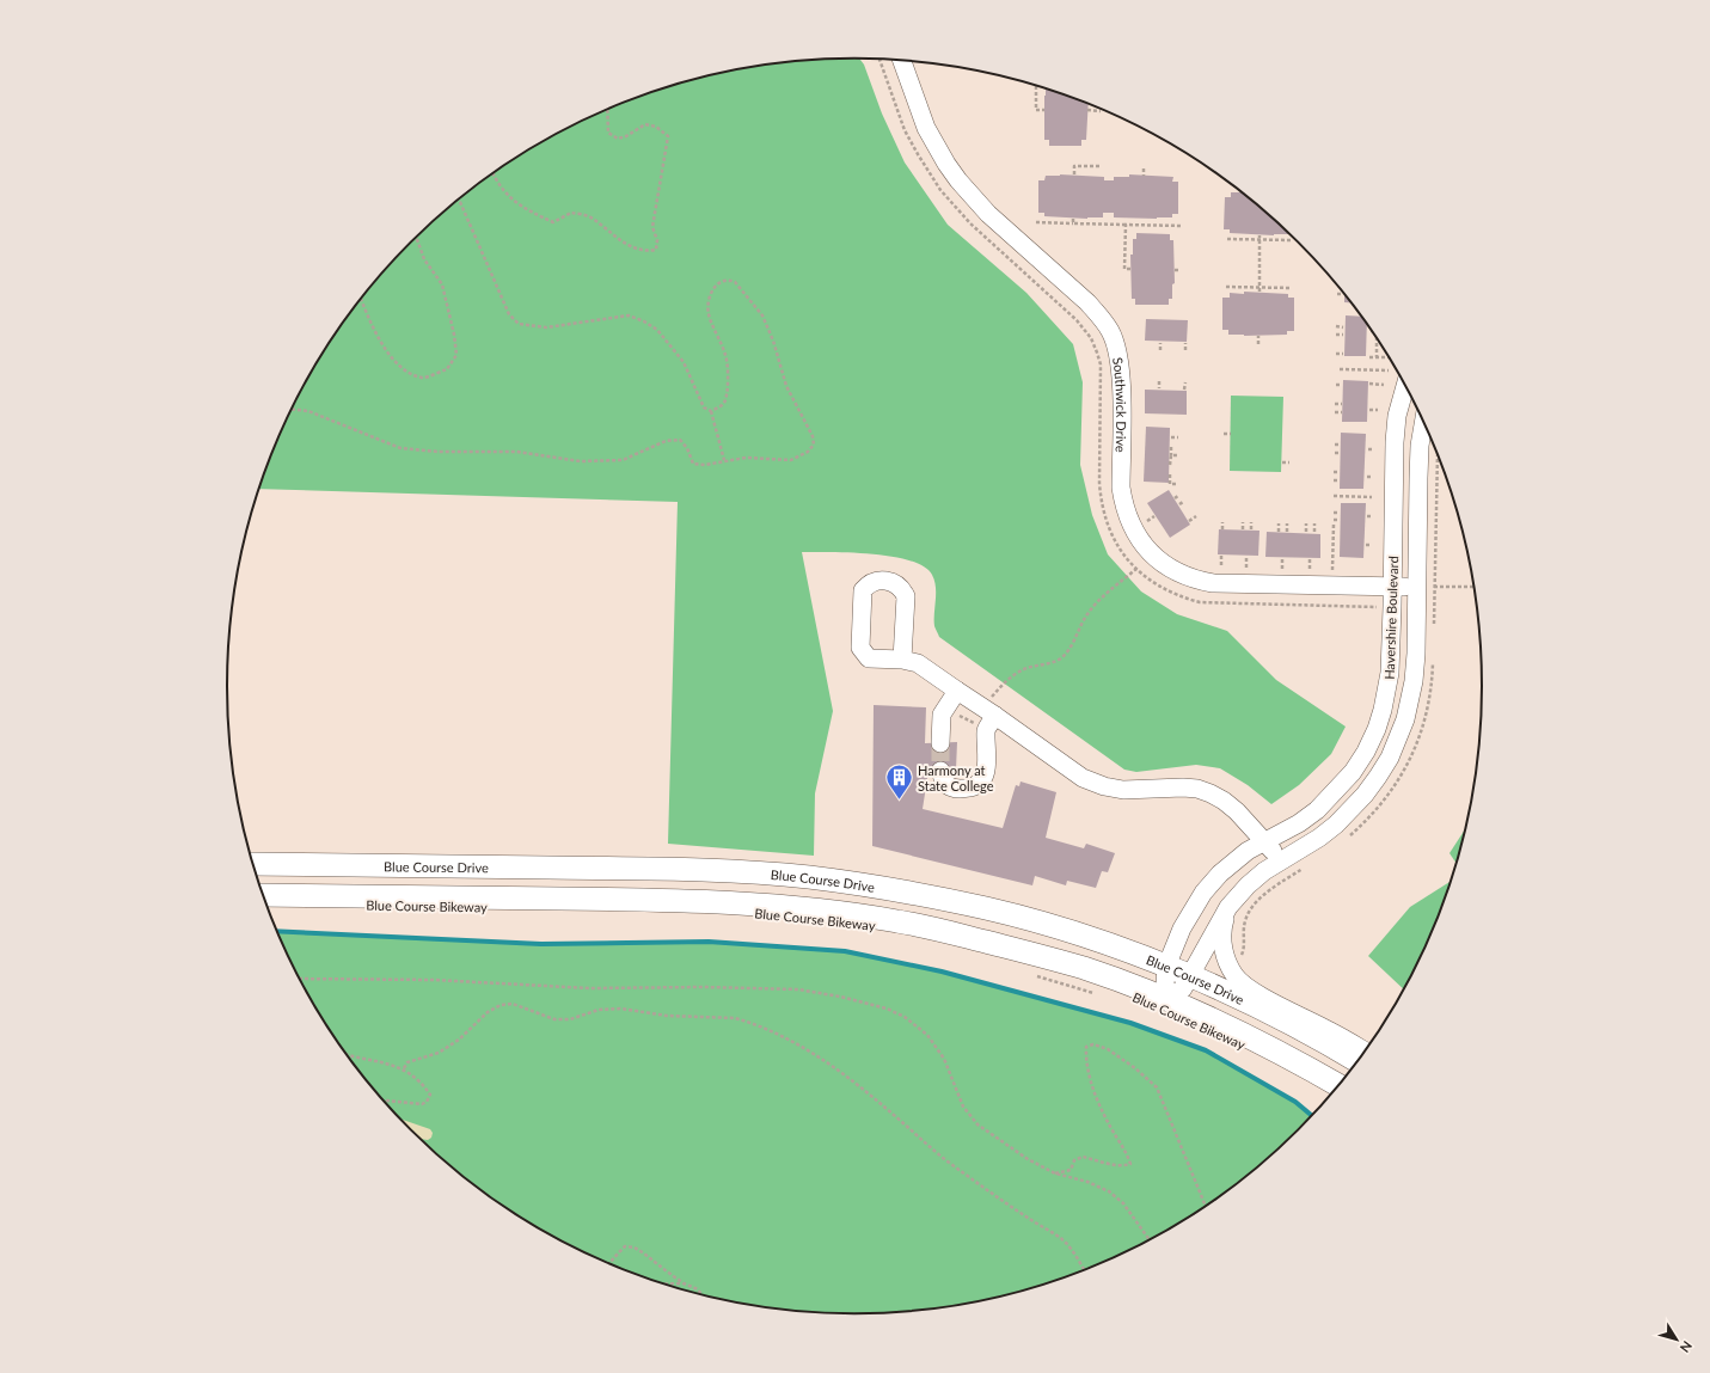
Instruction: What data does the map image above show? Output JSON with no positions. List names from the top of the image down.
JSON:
{
  "streets": {
    "main road": ["Blue Course Drive"],
    "street": ["Southwick Drive", "Havershire Boulevard"]
  },
  "crossings": [
    ["Southwick Drive", "Havershire Boulevard"],
    ["Havershire Boulevard", "Blue Course Drive"]
  ],
  "places": {
    "building": ["Harmony at State College"]
  },
  "north": "bottom right"
}
